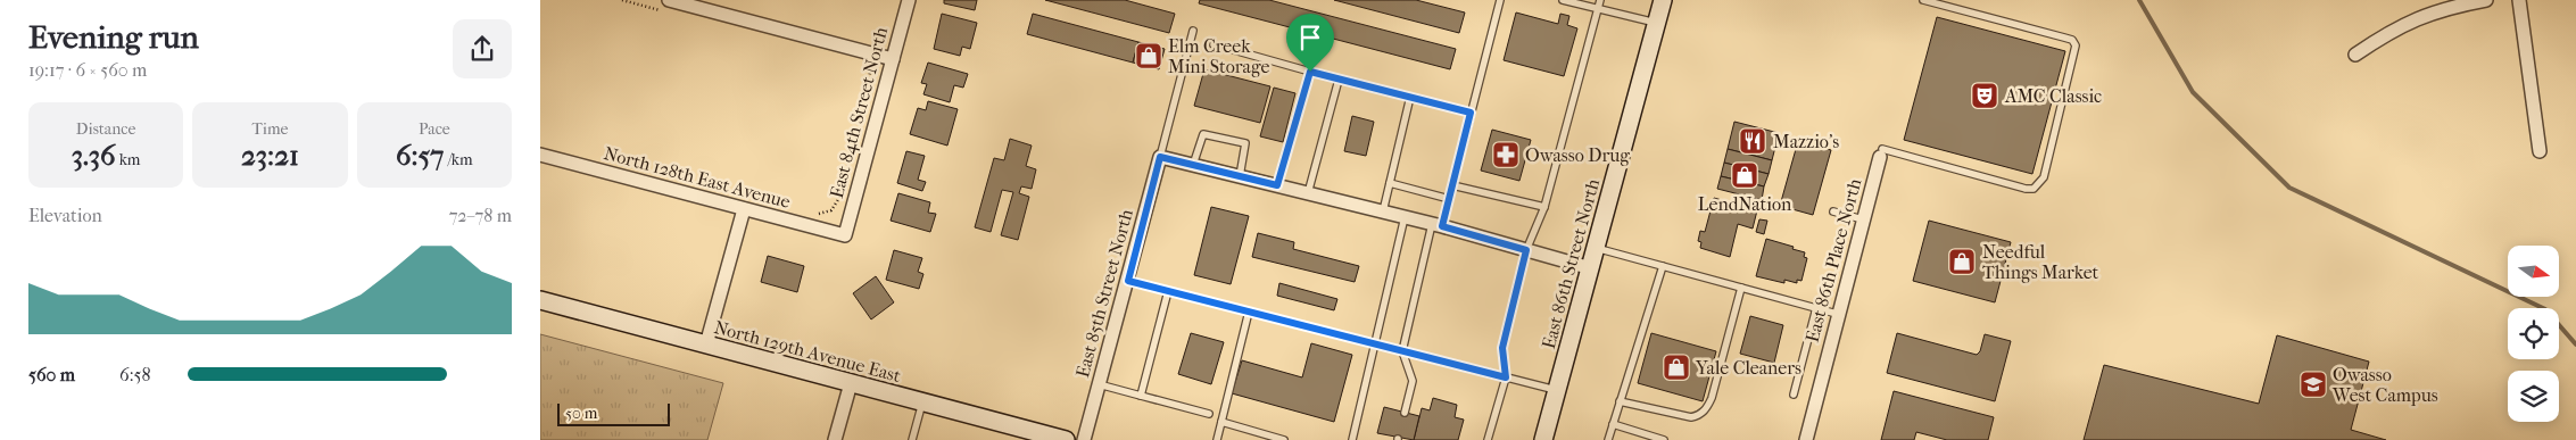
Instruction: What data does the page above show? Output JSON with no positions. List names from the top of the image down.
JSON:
{
  "streets": {
    "main road": ["East 86th Street North", "North 129th Avenue East"],
    "street": [
      "East 84th Street North",
      "North 128th East Avenue",
      "East 86th Place North",
      "East 85th Street North"
    ]
  },
  "crossings": [
    ["East 84th Street North", "North 128th East Avenue"]
  ],
  "places": {
    "shop": [
      "Elm Creek Mini Storage",
      "LendNation",
      "Needful Things Market",
      "Yale Cleaners"
    ],
    "theatre": ["AMC Classic"],
    "restaurant": ["Mazzio's"],
    "pharmacy": ["Owasso Drug"],
    "school or university": ["Owasso West Campus"]
  },
  "scale_bar": "50 m",
  "north": "right",
  "page": {
    "heading": ["Evening run", "19:17 · 6 × 560 m"],
    "stats": [
      ["Distance", "3.36 km"],
      ["Time", "23:21"],
      ["Pace", "6:57 /km"]
    ],
    "chart": ["Elevation", "72–78 m"],
    "list": [
      {
        "name": "560 m",
        "note": "6:58"
      }
    ],
    "scale": "50 m"
  }
}
